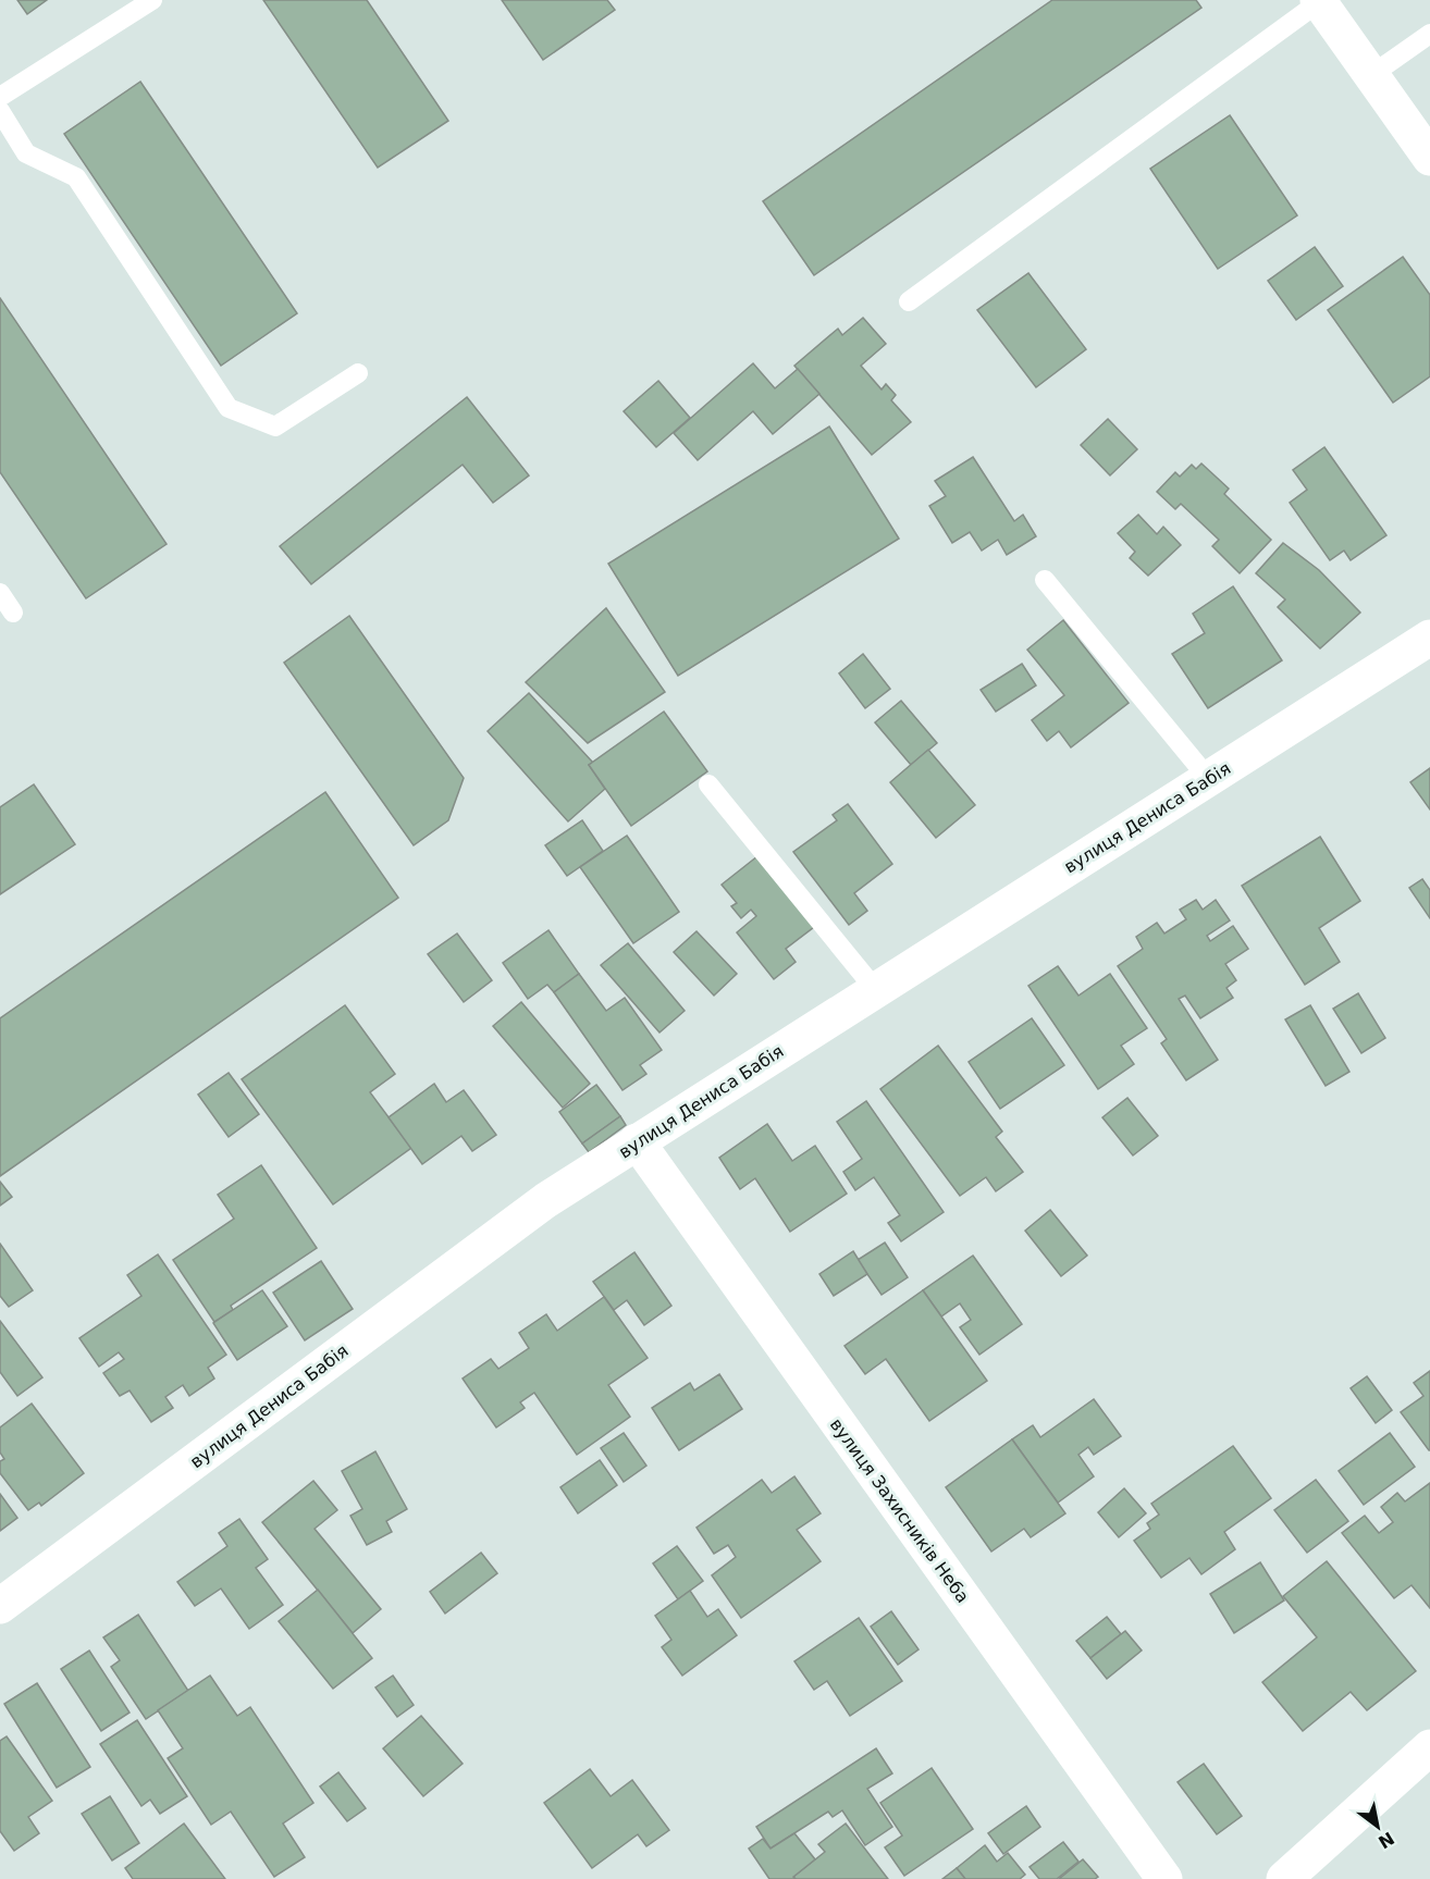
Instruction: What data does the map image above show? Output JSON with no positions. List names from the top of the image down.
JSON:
{
  "streets": {
    "street": ["вулиця Дениса Бабія", "вулиця Захисників Неба"]
  },
  "crossings": [
    ["вулиця Дениса Бабія", "вулиця Захисників Неба"]
  ],
  "north": "bottom right"
}
